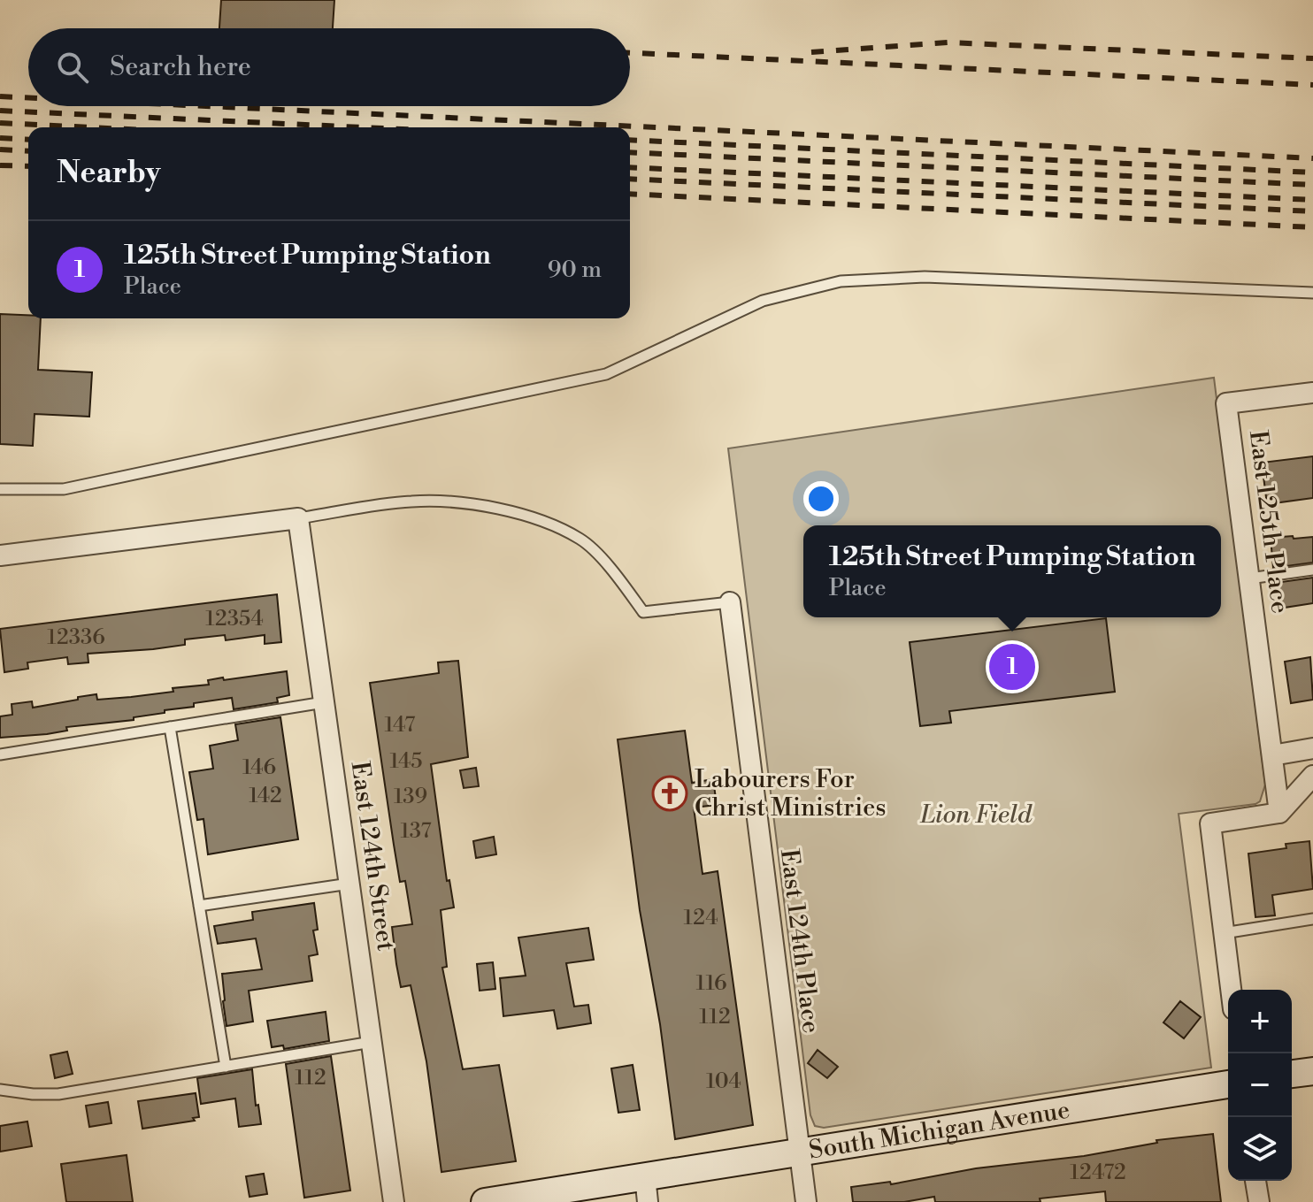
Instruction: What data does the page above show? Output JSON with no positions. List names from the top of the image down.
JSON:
{
  "streets": {
    "main road": ["South Michigan Avenue"],
    "street": ["East 125th Place", "East 124th Street", "East 124th Place"]
  },
  "crossings": [
    ["East 124th Place", "South Michigan Avenue"]
  ],
  "parks": ["Lion Field"],
  "places": {
    "church": ["Labourers For Christ Ministries"]
  },
  "house_numbers": [
    "12354",
    "12336",
    "147",
    "145",
    "146",
    "142",
    "139",
    "137",
    "124",
    "116",
    "112",
    "112",
    "104",
    "12472"
  ],
  "page": {
    "search": "Search here",
    "heading": "Nearby",
    "list": [
      {
        "mark": "1",
        "name": "125th Street Pumping Station",
        "note": "Place",
        "value": "90 m"
      }
    ],
    "popup": ["125th Street Pumping Station", "Place"],
    "pins": "1",
    "map_buttons": ["+", "−"]
  }
}
